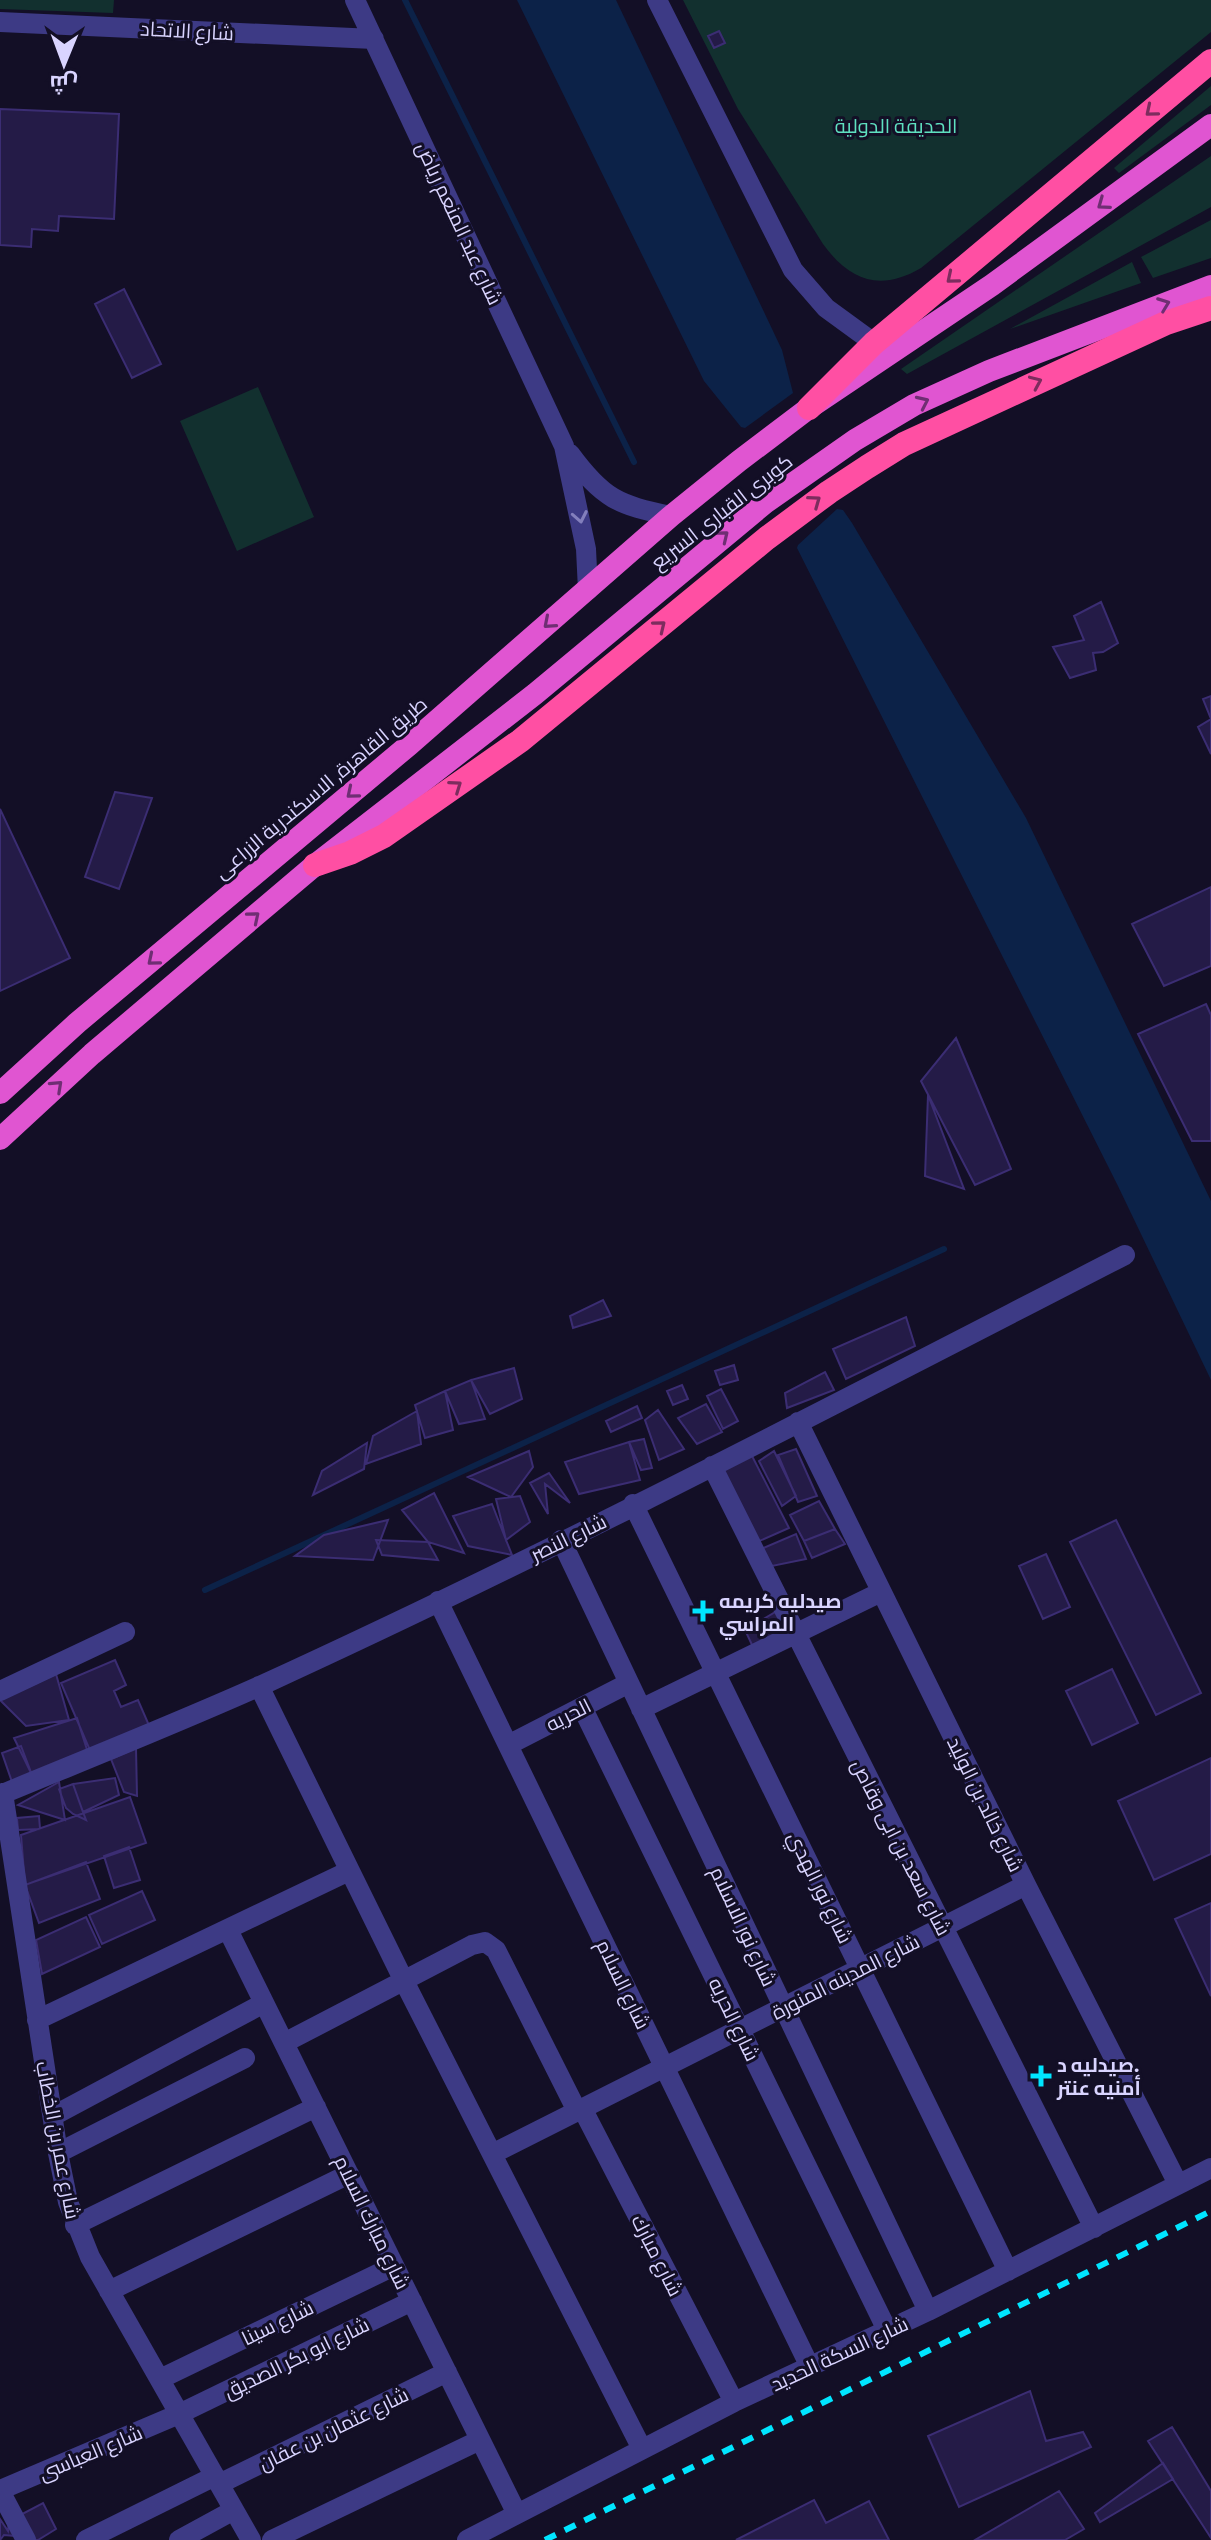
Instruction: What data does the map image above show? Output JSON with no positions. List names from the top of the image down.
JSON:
{
  "streets": {
    "highway": ["كوبرى القبارى السريع", "طريق القاهرة, الاسكندرية الزراعى"],
    "street": [
      "شارع الاتحاد",
      "شارع عبد المنعم رياض",
      "شارع النصر",
      "الحريه",
      "شارع خالد بن الوليد",
      "شارع سعد بن ابى وقاص",
      "شارع نور الهدي",
      "شارع نور الاسلام",
      "شارع المدينه المنورة",
      "شارع السلام",
      "شارع الحريه",
      "شارع عمر بن الخطاب",
      "شارع مبارك السلام",
      "شارع مبارك",
      "شارع سينا",
      "شارع السكة الحديد",
      "شارع ابو بكر الصديق",
      "شارع عثمان بن عفان",
      "شارع العباسى"
    ]
  },
  "crossings": [
    ["شارع الاتحاد", "شارع عبد المنعم رياض"],
    ["شارع عبد المنعم رياض", "كوبرى القبارى السريع"],
    ["شارع عبد المنعم رياض", "طريق القاهرة, الاسكندرية الزراعى"],
    ["كوبرى القبارى السريع", "طريق القاهرة, الاسكندرية الزراعى"],
    ["شارع النصر", "شارع خالد بن الوليد"],
    ["شارع النصر", "شارع سعد بن ابى وقاص"],
    ["شارع النصر", "شارع نور الهدي"],
    ["شارع النصر", "شارع نور الاسلام"],
    ["شارع النصر", "شارع السلام"],
    ["شارع النصر", "شارع عمر بن الخطاب"],
    ["الحريه", "شارع نور الاسلام"],
    ["الحريه", "شارع السلام"],
    ["الحريه", "شارع الحريه"],
    ["شارع خالد بن الوليد", "شارع المدينه المنورة"],
    ["شارع خالد بن الوليد", "شارع السكة الحديد"],
    ["شارع سعد بن ابى وقاص", "شارع المدينه المنورة"],
    ["شارع سعد بن ابى وقاص", "شارع السكة الحديد"],
    ["شارع نور الهدي", "شارع المدينه المنورة"],
    ["شارع نور الهدي", "شارع السكة الحديد"],
    ["شارع نور الاسلام", "شارع المدينه المنورة"],
    ["شارع نور الاسلام", "شارع السكة الحديد"],
    ["شارع المدينه المنورة", "شارع السلام"],
    ["شارع المدينه المنورة", "شارع الحريه"],
    ["شارع المدينه المنورة", "شارع مبارك"],
    ["شارع السلام", "شارع السكة الحديد"],
    ["شارع الحريه", "شارع السكة الحديد"],
    ["شارع عمر بن الخطاب", "شارع سينا"],
    ["شارع عمر بن الخطاب", "شارع ابو بكر الصديق"],
    ["شارع عمر بن الخطاب", "شارع عثمان بن عفان"],
    ["شارع عمر بن الخطاب", "شارع العباسى"],
    ["شارع مبارك السلام", "شارع سينا"],
    ["شارع مبارك السلام", "شارع السكة الحديد"],
    ["شارع مبارك السلام", "شارع ابو بكر الصديق"],
    ["شارع مبارك السلام", "شارع عثمان بن عفان"],
    ["شارع مبارك", "شارع السكة الحديد"],
    ["شارع ابو بكر الصديق", "شارع العباسى"]
  ],
  "parks": ["الحديقة الدولية"],
  "places": {
    "health": ["صيدليه كريمه المراسي", "صيدليه د. أمنيه عنتر"]
  },
  "north": "bottom"
}
